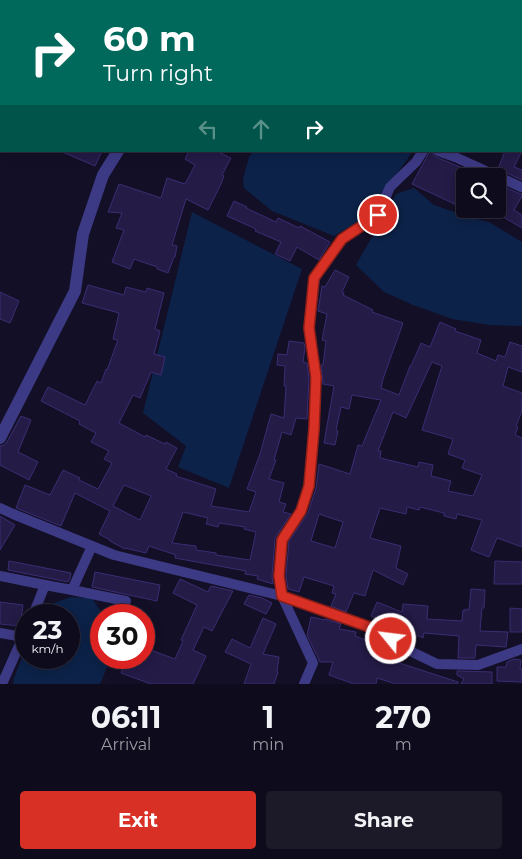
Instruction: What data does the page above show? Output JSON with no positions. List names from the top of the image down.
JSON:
{
  "page": {
    "turn": ["60 m", "Turn right"],
    "speed": "23 km/h",
    "limit": "30",
    "eta": [
      "06:11",
      "Arrival",
      "1",
      "min",
      "270",
      "m"
    ],
    "buttons": ["Exit", "Share"]
  }
}
